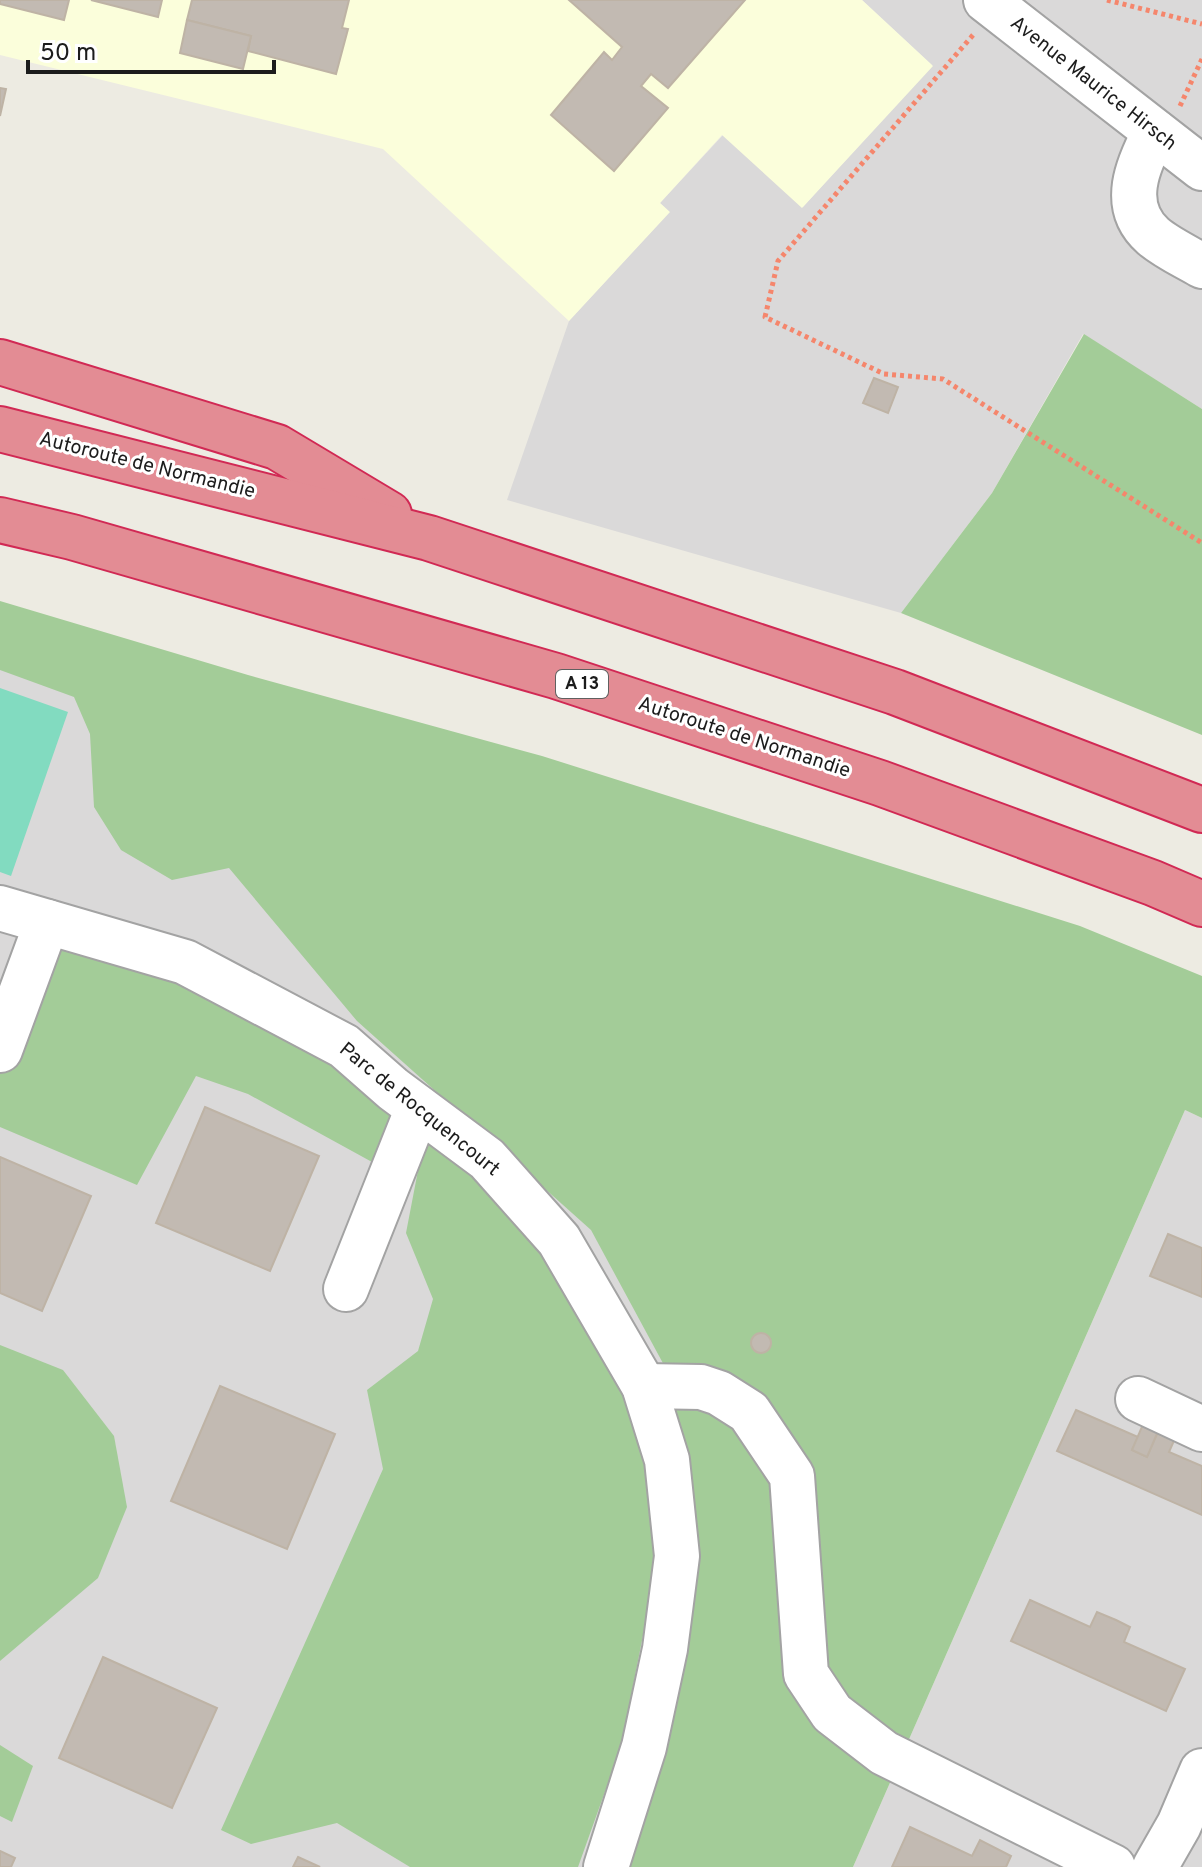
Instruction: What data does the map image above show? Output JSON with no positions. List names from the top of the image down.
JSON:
{
  "streets": {
    "highway": ["Autoroute de Normandie", "A 13"],
    "street": ["Avenue Maurice Hirsch", "Parc de Rocquencourt"]
  },
  "scale_bar": "50 m"
}
